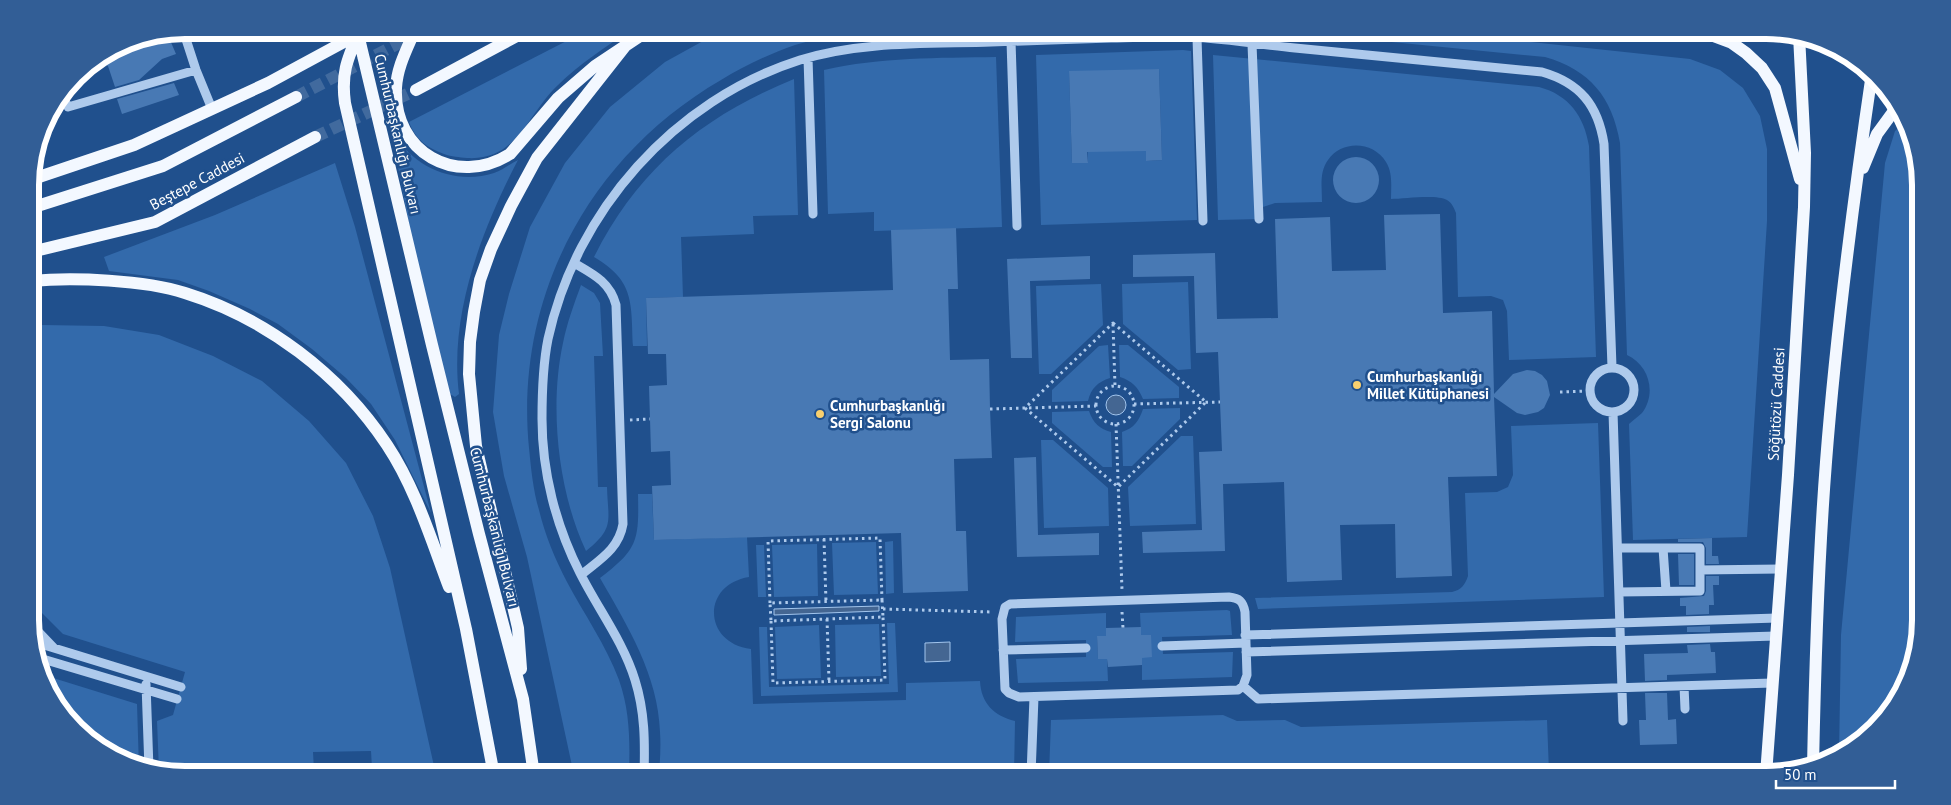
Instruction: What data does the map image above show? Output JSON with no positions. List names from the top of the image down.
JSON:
{
  "streets": {
    "main road": ["Cumhurbaşkanlığı Bulvarı", "Beştepe Caddesi", "Söğütözü Caddesi"]
  },
  "places": ["Cumhurbaşkanlığı Millet Kütüphanesi", "Cumhurbaşkanlığı Sergi Salonu"],
  "scale_bar": "50 m"
}
